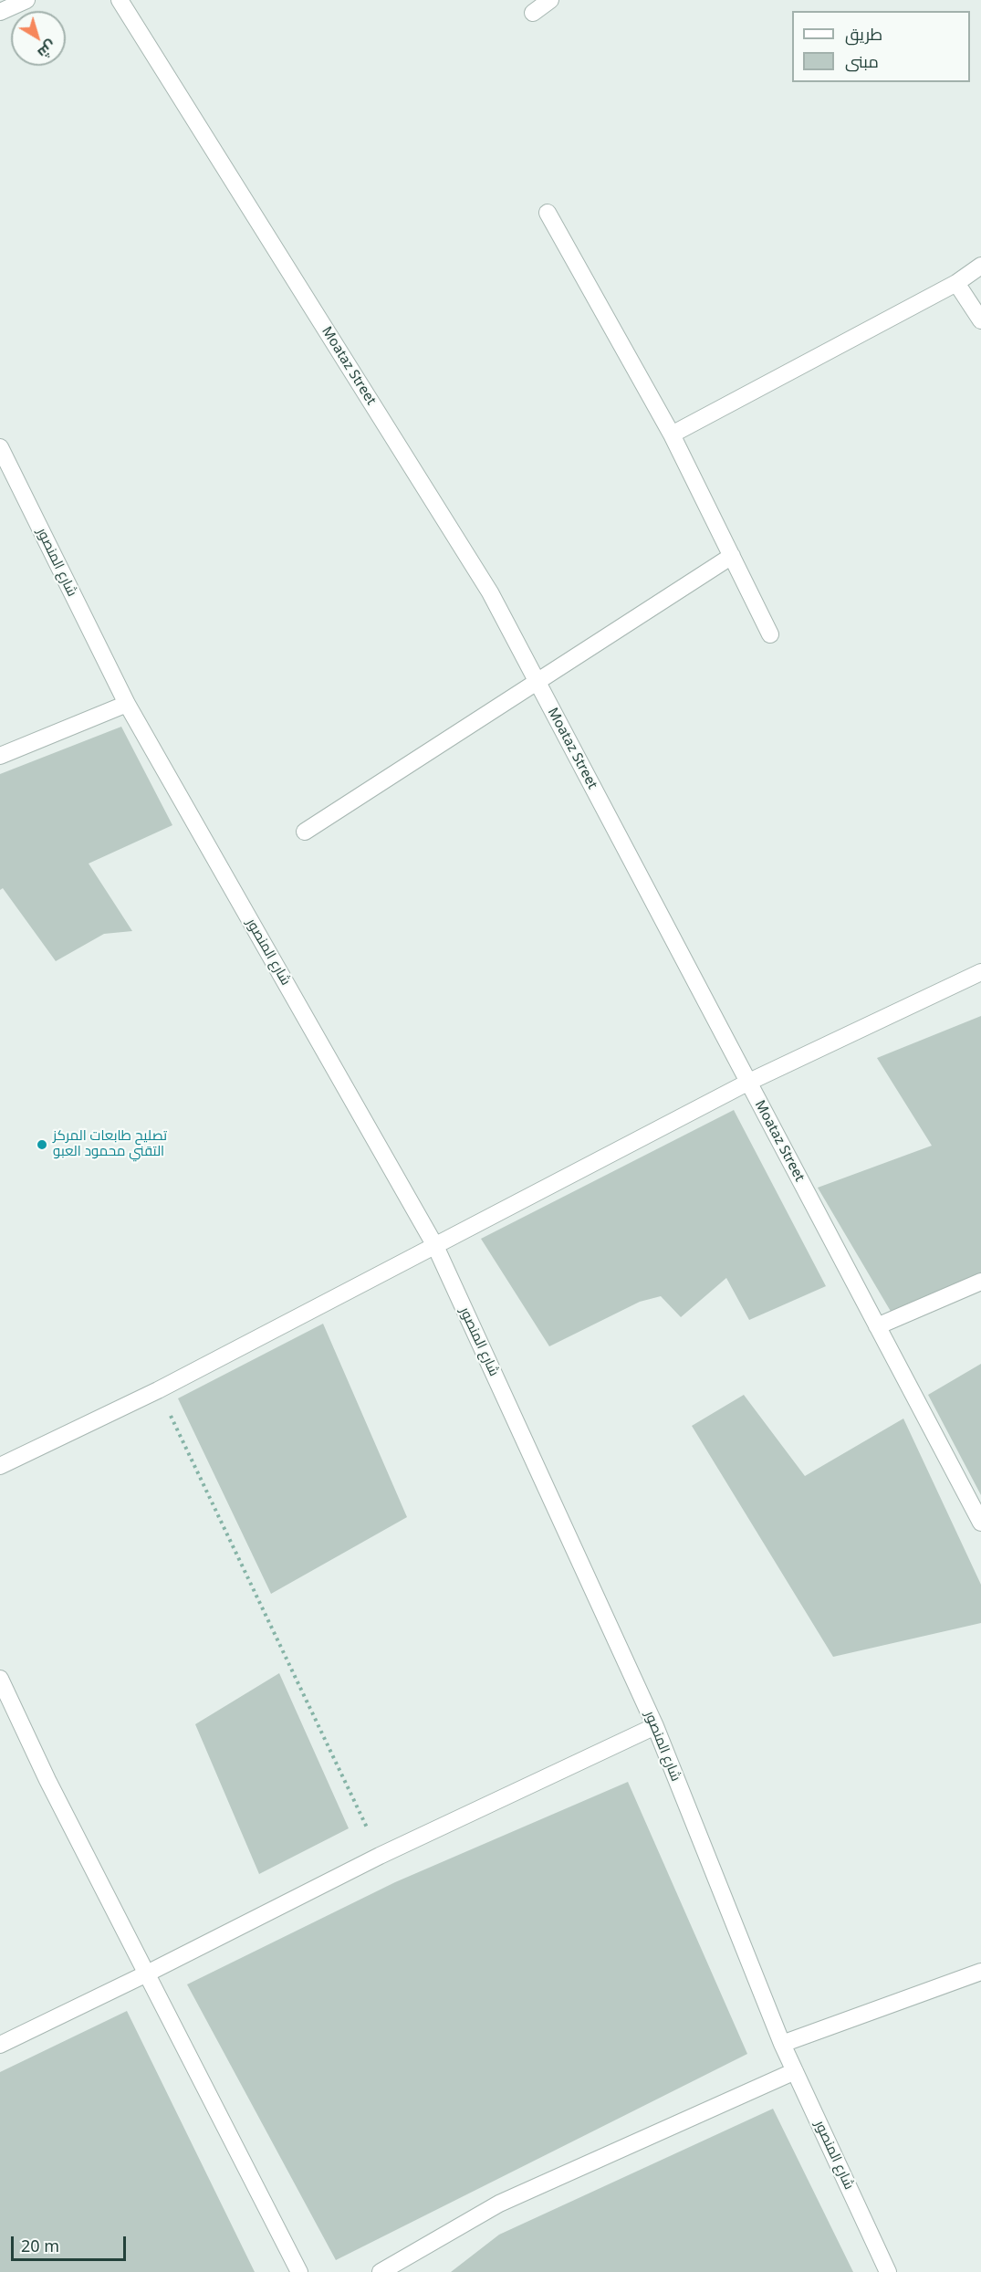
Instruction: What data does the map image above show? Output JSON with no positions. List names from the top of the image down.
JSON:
{
  "streets": {
    "street": ["Moataz Street", "شارع المنصور"]
  },
  "places": ["تصليح طابعات المركز التقني محمود العبو"],
  "legend": ["طريق", "مبنى"],
  "scale_bar": "20 m",
  "north": "bottom right"
}
